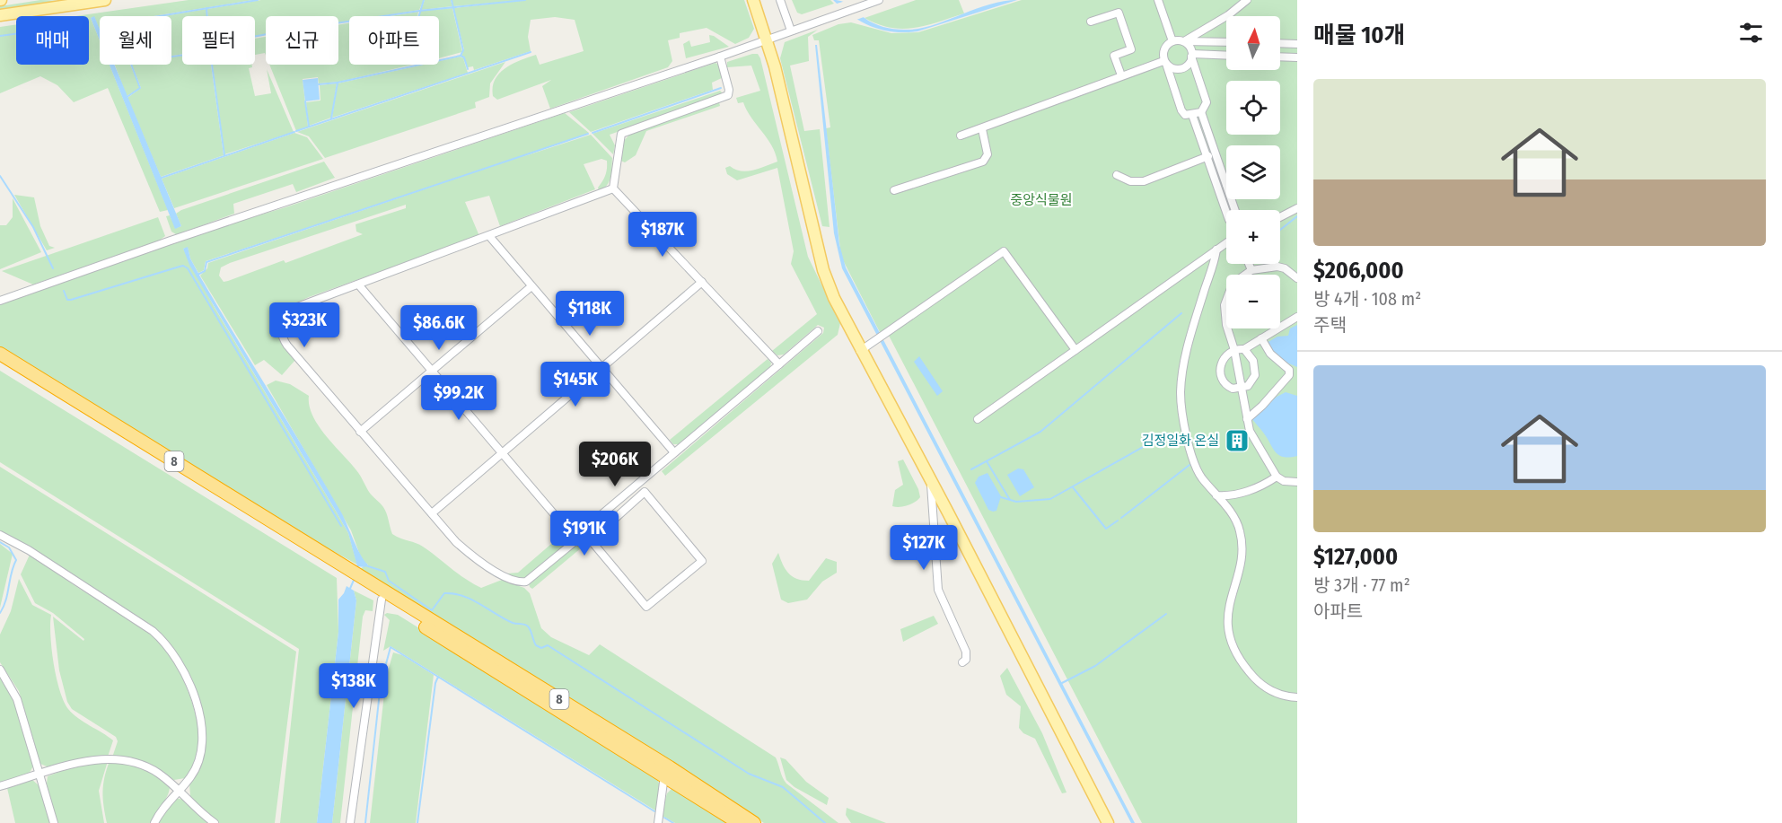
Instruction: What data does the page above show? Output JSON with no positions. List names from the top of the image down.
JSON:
{
  "streets": {
    "highway": ["8"]
  },
  "parks": ["중앙식물원"],
  "places": {
    "building": ["김정일화 온실"]
  },
  "north": "top",
  "page": {
    "heading": "매물 10개",
    "map_buttons": ["+", "−"],
    "chip": [
      "매매",
      "월세",
      "필터",
      "신규",
      "아파트"
    ],
    "list": [
      {
        "name": "$206,000",
        "note": "방 4개 · 108 m² · 주택"
      },
      {
        "name": "$127,000",
        "note": "방 3개 · 77 m² · 아파트"
      }
    ],
    "price": [
      "$187K",
      "$118K",
      "$323K",
      "$86.6K",
      "$145K",
      "$99.2K",
      "$206K",
      "$191K",
      "$127K",
      "$138K"
    ]
  }
}
